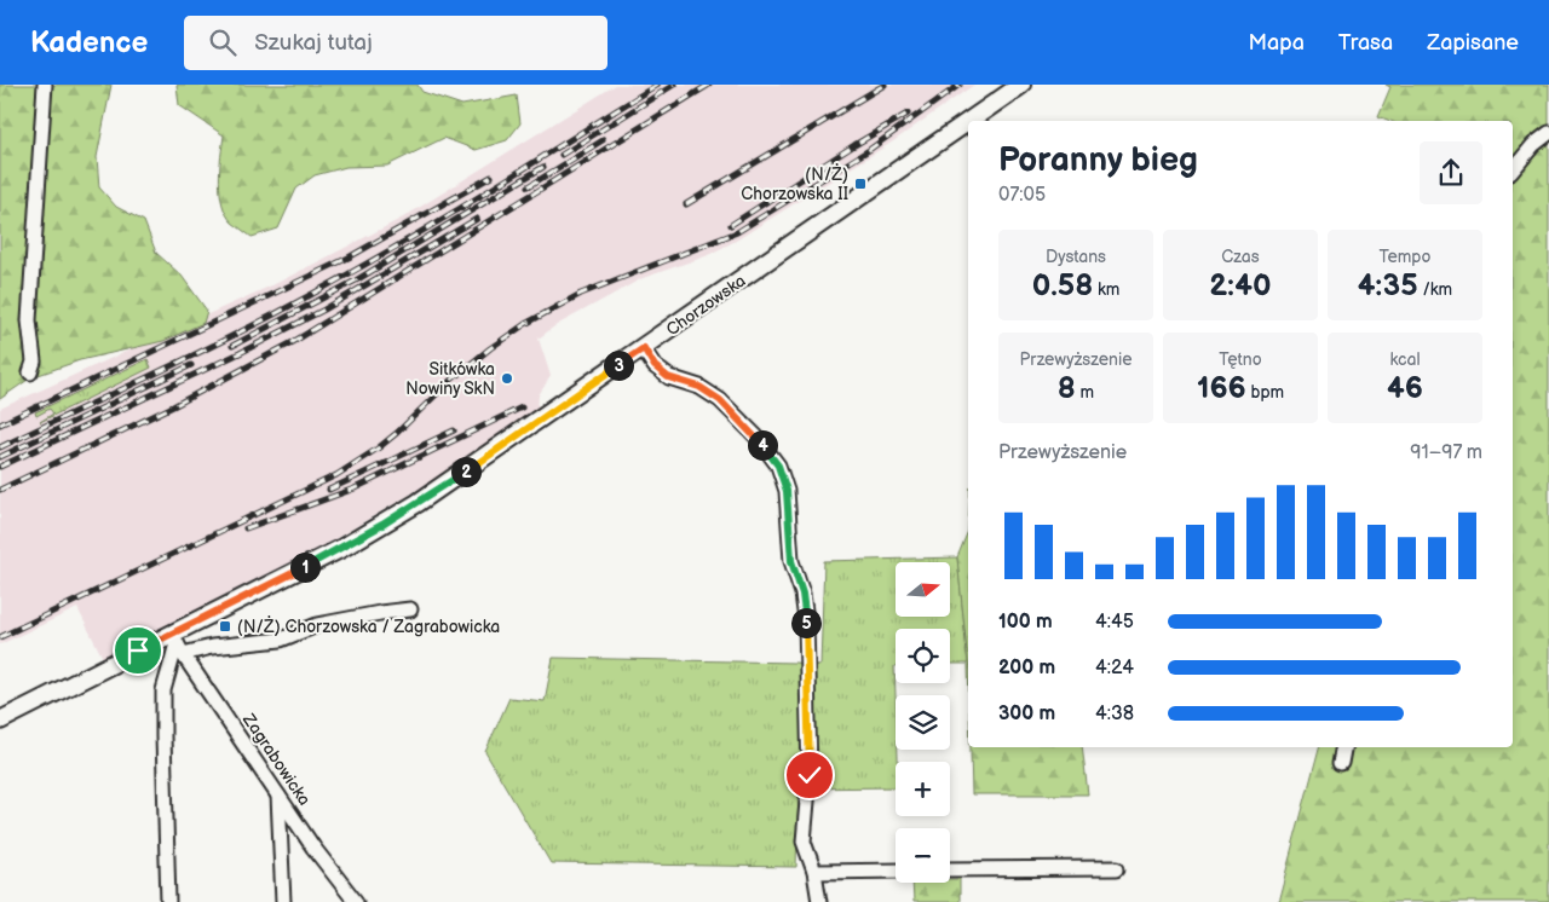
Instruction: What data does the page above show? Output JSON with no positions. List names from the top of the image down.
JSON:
{
  "streets": {
    "street": ["Chorzowska", "Zagrabowicka"]
  },
  "crossings": [
    ["Chorzowska", "Zagrabowicka"]
  ],
  "places": {
    "transit": ["(N/Ż) Chorzowska II", "(N/Ż) Chorzowska / Zagrabowicka"],
    "other": ["Sitkówka Nowiny SkN"]
  },
  "north": "right",
  "page": {
    "header": "Kadence",
    "search": "Szukaj tutaj",
    "nav": ["Mapa", "Trasa", "Zapisane"],
    "heading": ["Poranny bieg", "07:05"],
    "stats": [
      ["Dystans", "0.58 km"],
      ["Czas", "2:40"],
      ["Tempo", "4:35 /km"],
      ["Przewyższenie", "8 m"],
      ["Tętno", "166 bpm"],
      ["kcal", "46"]
    ],
    "pins": [
      "3",
      "4",
      "2",
      "1",
      "5"
    ],
    "chart": ["Przewyższenie", "91–97 m"],
    "map_buttons": ["+", "−"],
    "list": [
      {
        "name": "100 m",
        "note": "4:45"
      },
      {
        "name": "200 m",
        "note": "4:24"
      },
      {
        "name": "300 m",
        "note": "4:38"
      }
    ]
  }
}
